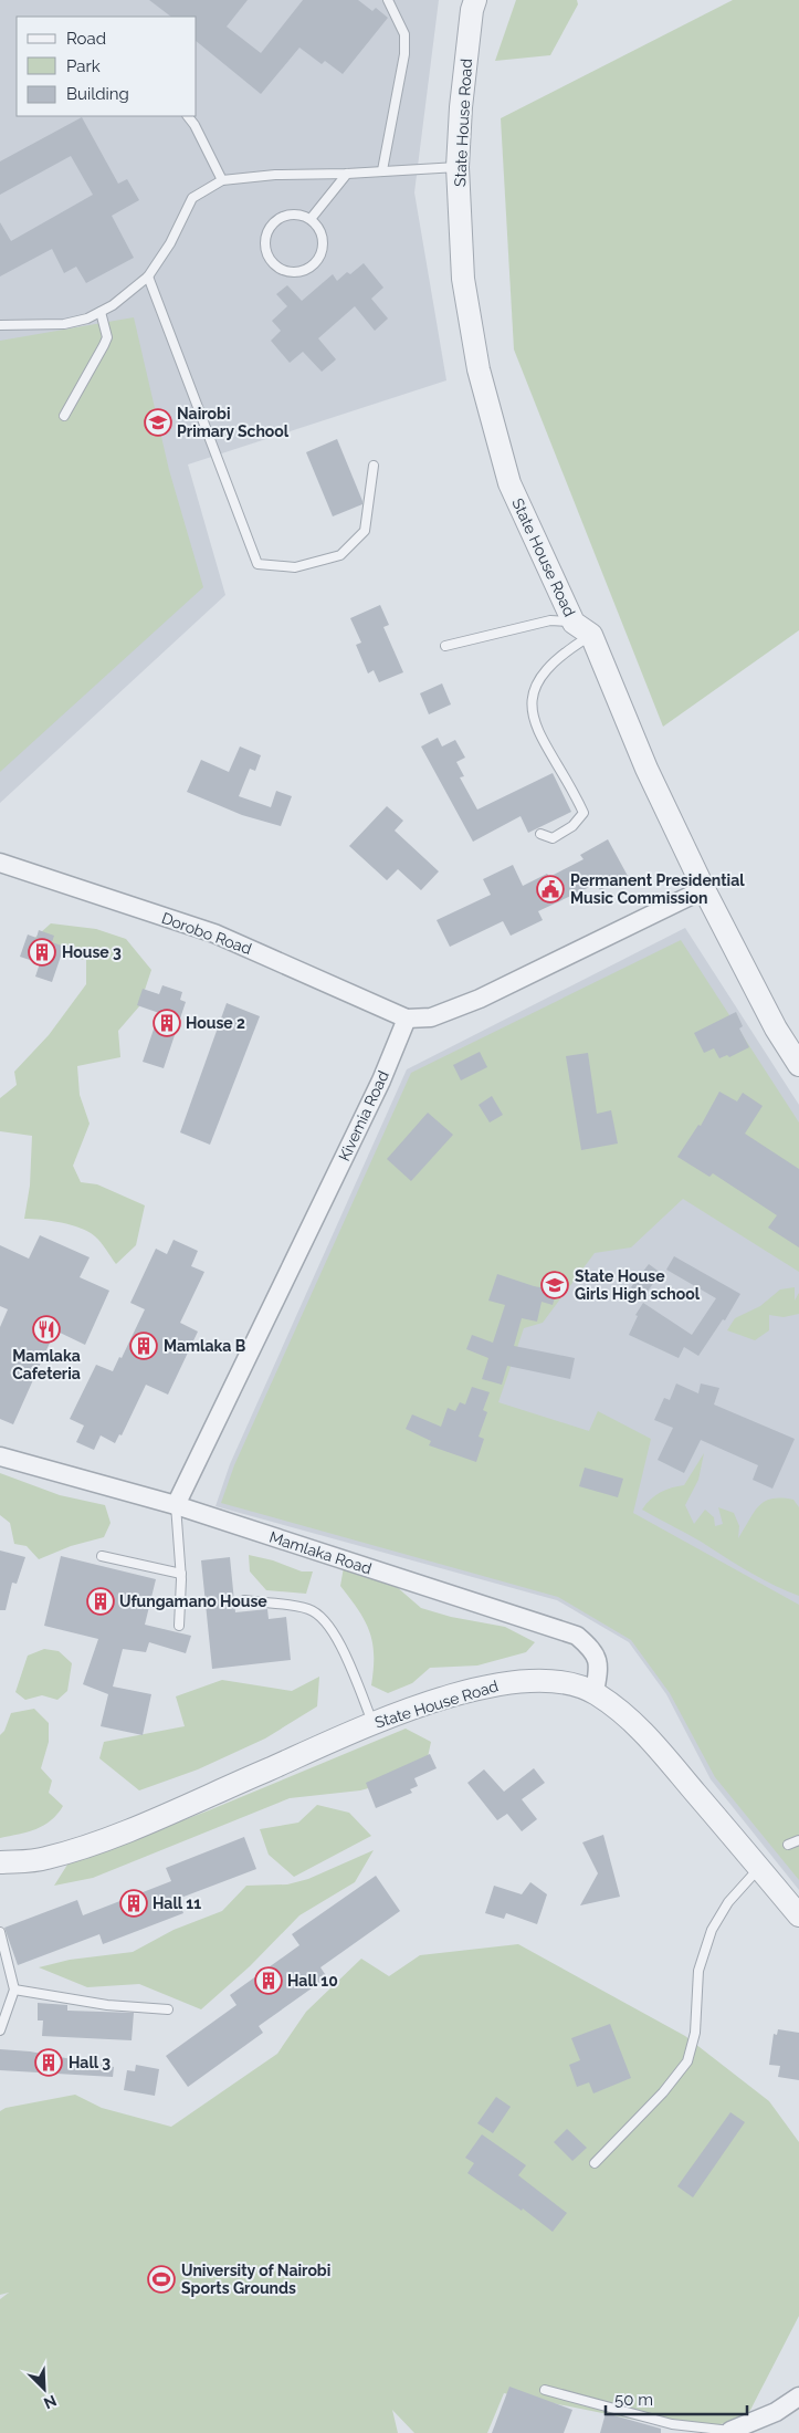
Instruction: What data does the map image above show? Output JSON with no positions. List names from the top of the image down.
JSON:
{
  "streets": {
    "street": [
      "State House Road",
      "Dorobo Road",
      "Kivemia Road",
      "Mamlaka Road"
    ]
  },
  "crossings": [
    ["State House Road", "Mamlaka Road"],
    ["Dorobo Road", "Kivemia Road"],
    ["Kivemia Road", "Mamlaka Road"]
  ],
  "places": {
    "school or university": ["Nairobi Primary School", "State House Girls High school"],
    "public building": ["Permanent Presidential Music Commission"],
    "building": [
      "House 3",
      "House 2",
      "Mamlaka B",
      "Ufungamano House",
      "Hall 11",
      "Hall 10",
      "Hall 3"
    ],
    "restaurant": ["Mamlaka Cafeteria"],
    "sports": ["University of Nairobi Sports Grounds"]
  },
  "legend": ["Road", "Park", "Building"],
  "scale_bar": "50 m",
  "north": "bottom right"
}
